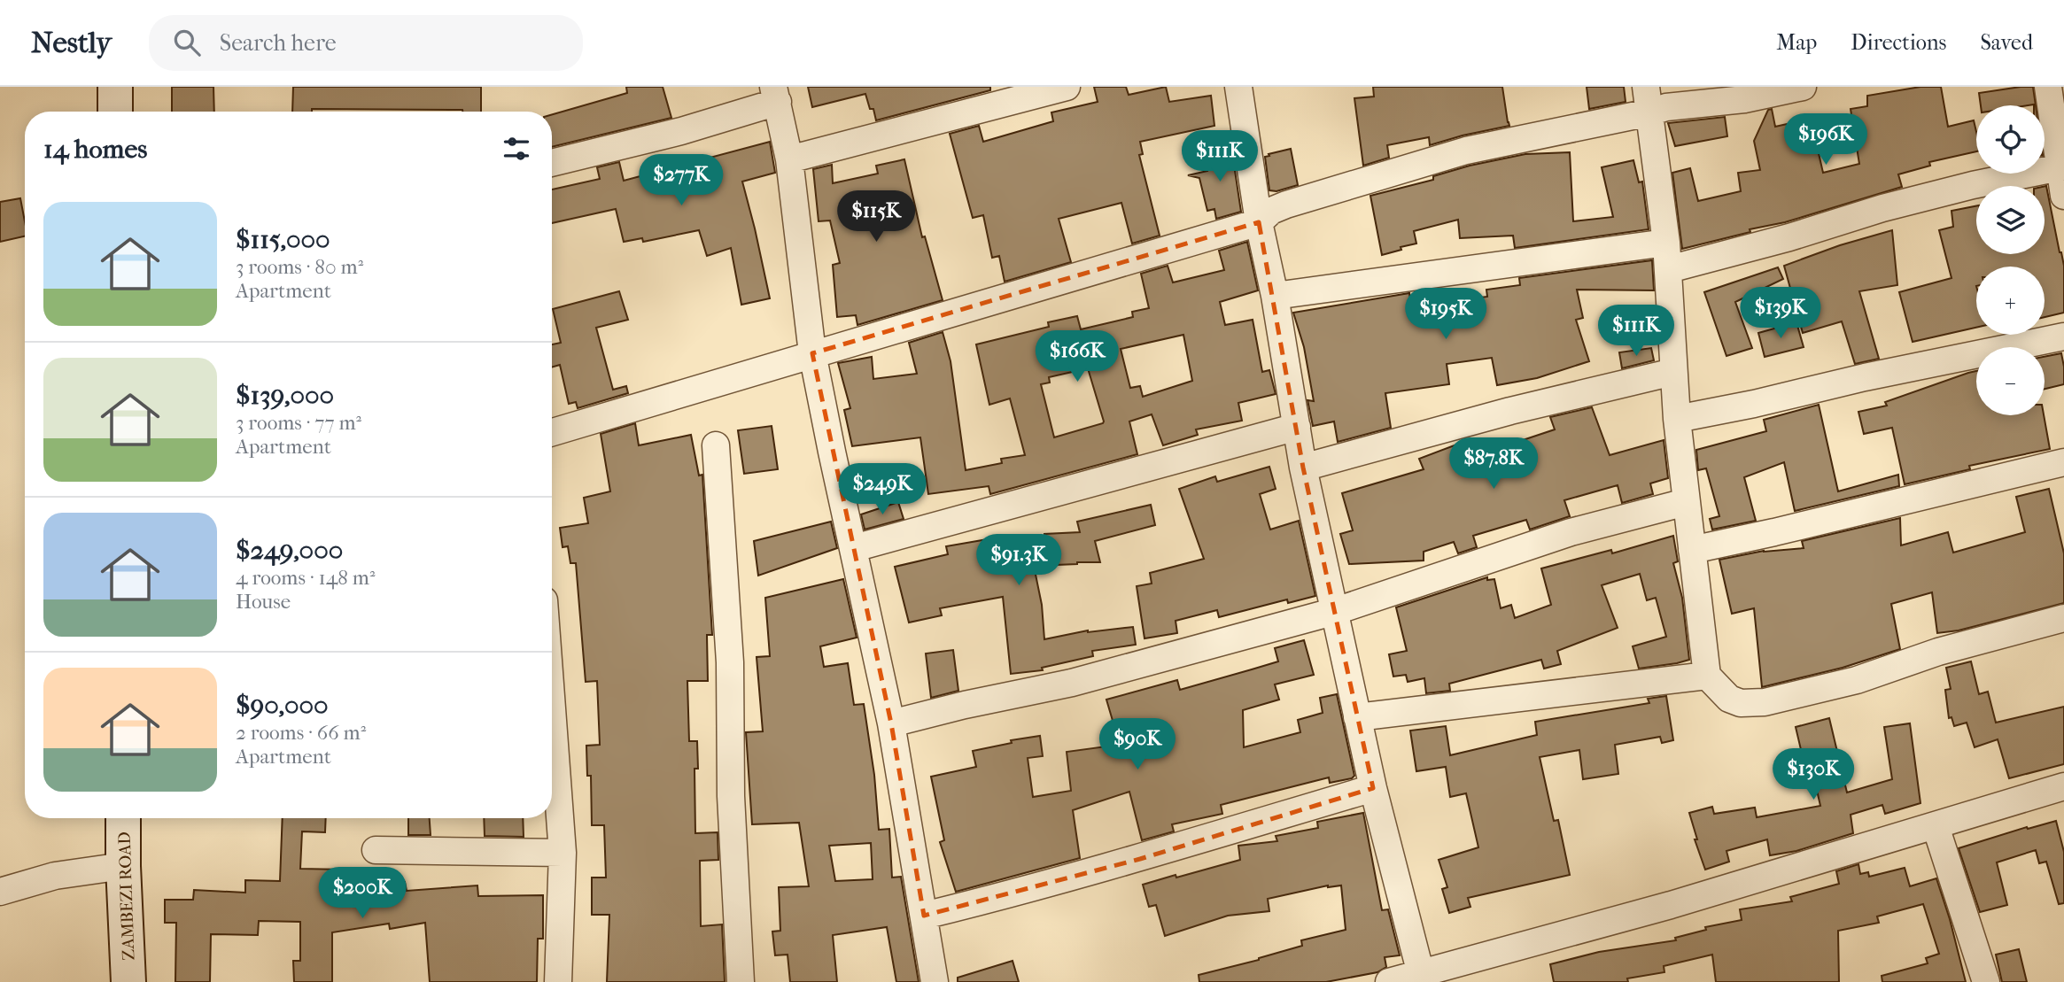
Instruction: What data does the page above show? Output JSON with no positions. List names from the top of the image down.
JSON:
{
  "streets": {
    "main road": ["ZAMBEZI ROAD"]
  },
  "page": {
    "header": "Nestly",
    "search": "Search here",
    "nav": ["Map", "Directions", "Saved"],
    "map_buttons": ["+", "−"],
    "heading": "14 homes",
    "price": [
      "$196K",
      "$111K",
      "$277K",
      "$115K",
      "$139K",
      "$195K",
      "$111K",
      "$166K",
      "$87.8K",
      "$249K",
      "$91.3K",
      "$90K",
      "$130K",
      "$200K"
    ],
    "list": [
      {
        "name": "$115,000",
        "note": "3 rooms · 80 m² · Apartment"
      },
      {
        "name": "$139,000",
        "note": "3 rooms · 77 m² · Apartment"
      },
      {
        "name": "$249,000",
        "note": "4 rooms · 148 m² · House"
      },
      {
        "name": "$90,000",
        "note": "2 rooms · 66 m² · Apartment"
      }
    ]
  }
}
